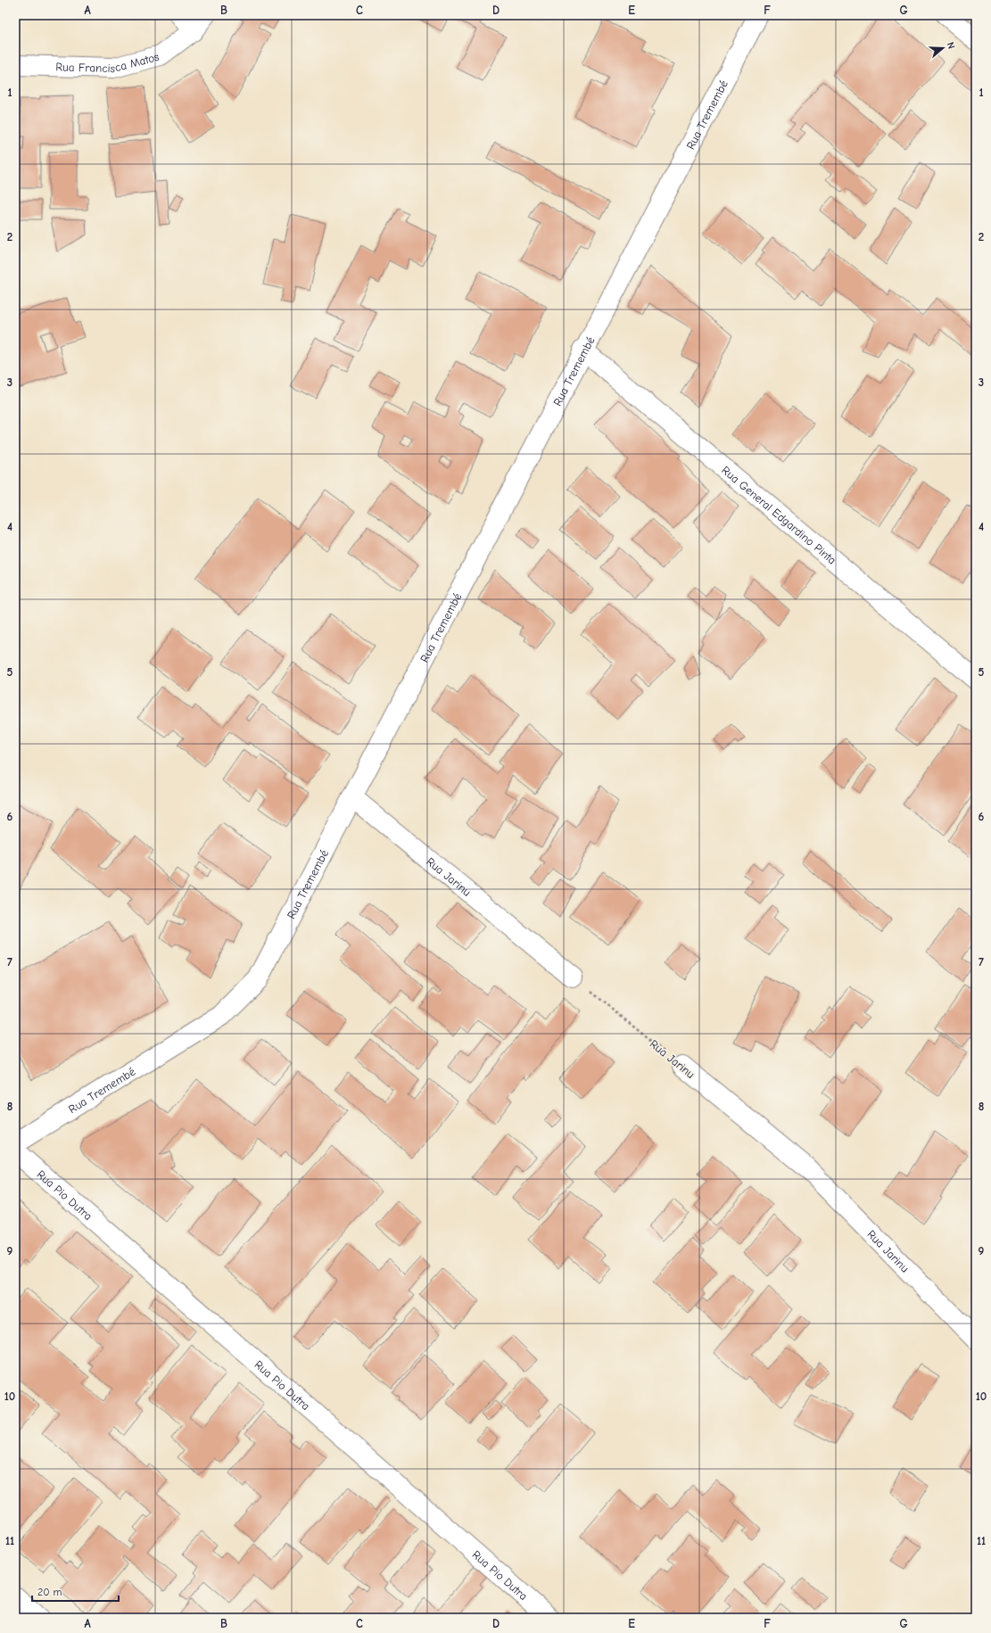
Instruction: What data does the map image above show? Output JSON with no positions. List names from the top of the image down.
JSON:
{
  "streets": {
    "street": [
      "Rua Francisca Matos",
      "Rua Tremembé",
      "Rua General Edgardino Pinta",
      "Rua Jarinu",
      "Rua Pio Dutra"
    ]
  },
  "crossings": [
    ["Rua Tremembé", "Rua General Edgardino Pinta"],
    ["Rua Tremembé", "Rua Jarinu"]
  ],
  "scale_bar": "20 m",
  "north": "right",
  "grid": {
    "columns": [
      "A",
      "B",
      "C",
      "D",
      "E",
      "F",
      "G"
    ],
    "rows": [
      "1",
      "2",
      "3",
      "4",
      "5",
      "6",
      "7",
      "8",
      "9",
      "10",
      "11"
    ]
  }
}
